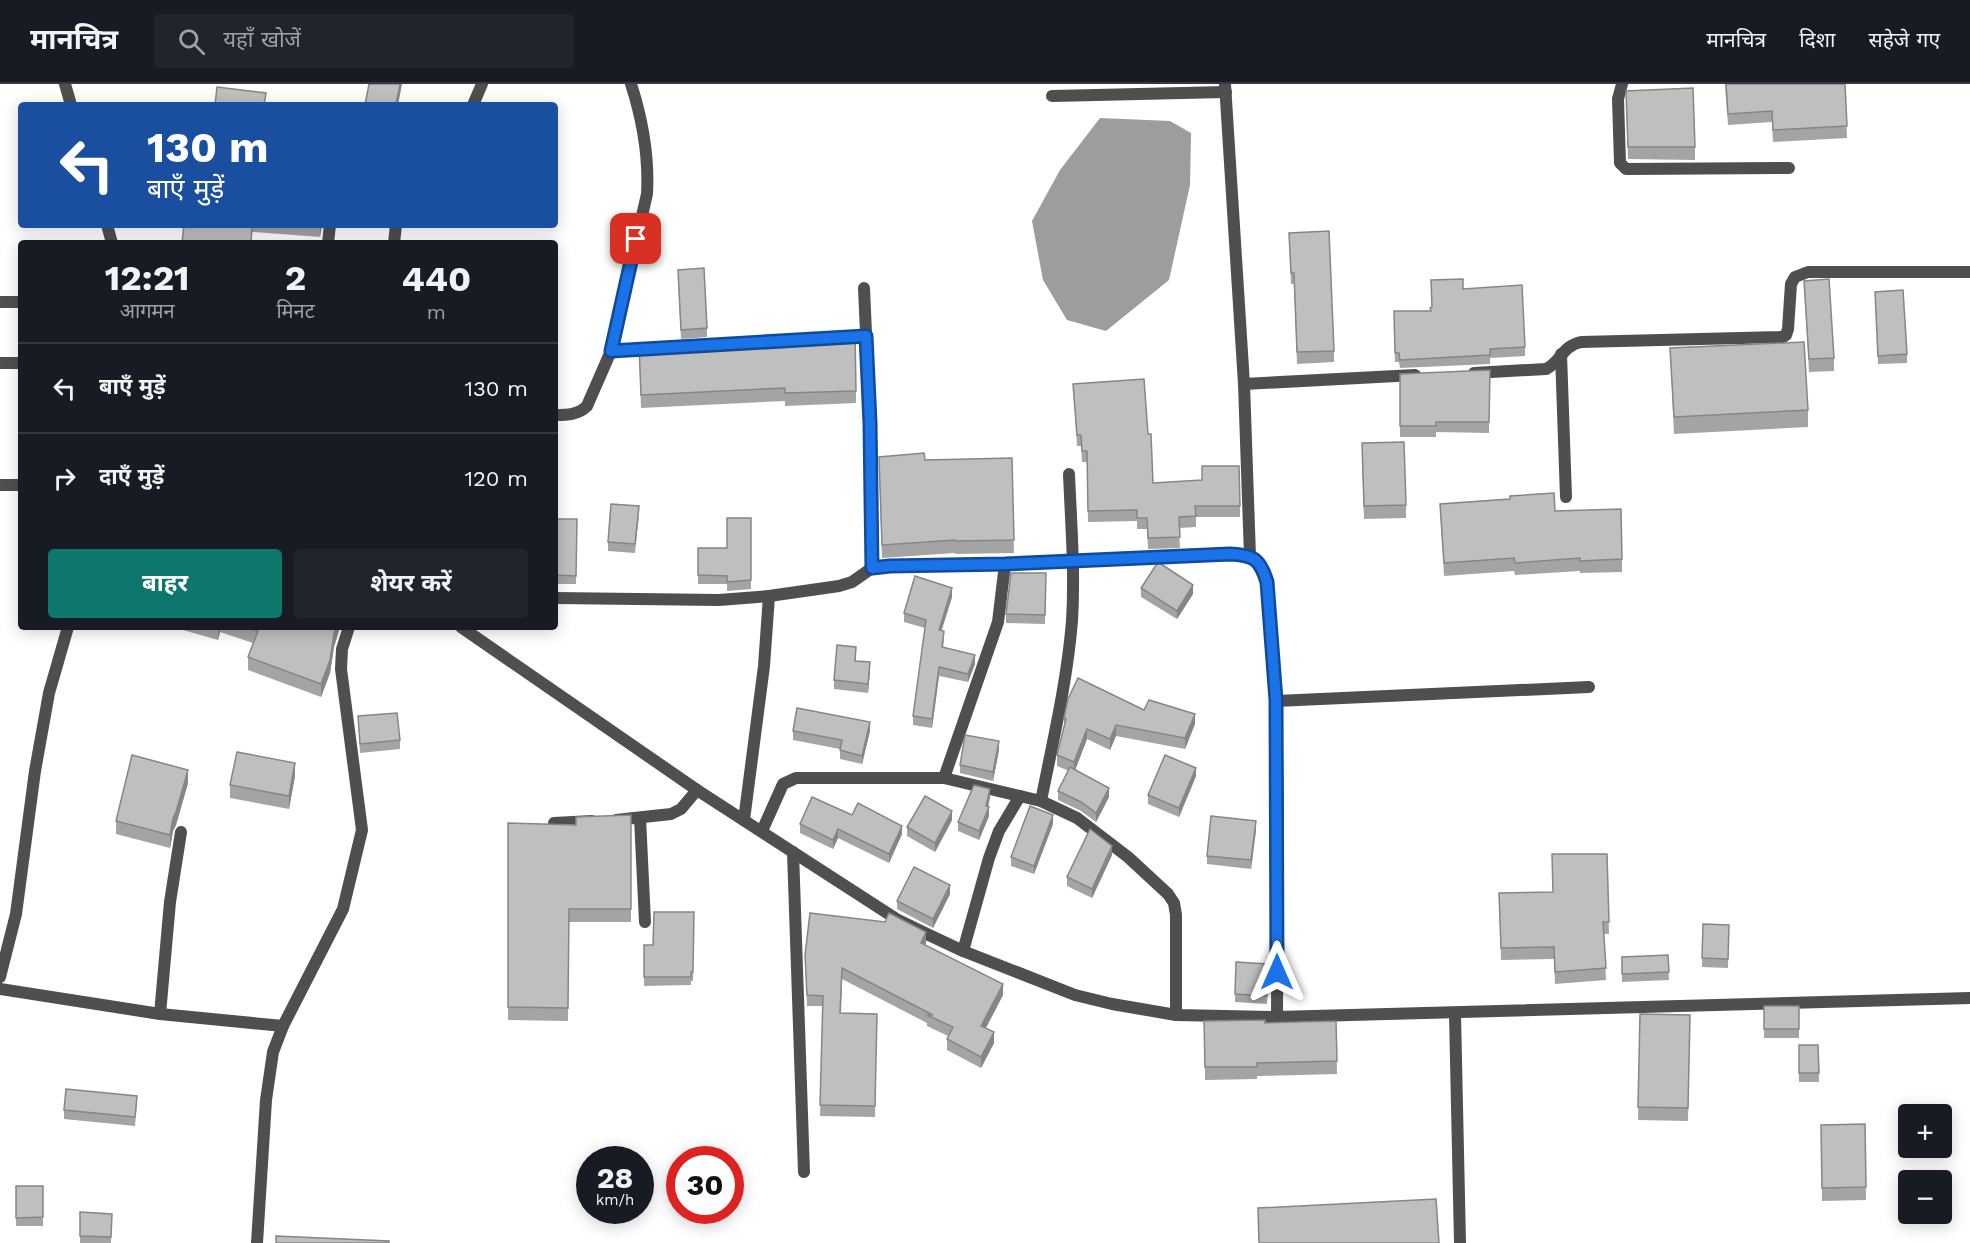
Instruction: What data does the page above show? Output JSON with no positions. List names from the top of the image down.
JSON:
{
  "page": {
    "header": "मानचित्र",
    "search": "यहाँ खोजें",
    "nav": ["मानचित्र", "दिशा", "सहेजे गए"],
    "turn": ["130 m", "बाएँ मुड़ें"],
    "eta": [
      "12:21",
      "आगमन",
      "2",
      "मिनट",
      "440",
      "m"
    ],
    "list": [
      {
        "name": "बाएँ मुड़ें",
        "value": "130 m"
      },
      {
        "name": "दाएँ मुड़ें",
        "value": "120 m"
      }
    ],
    "buttons": ["बाहर", "शेयर करें"],
    "map_buttons": ["+", "−"],
    "speed": "28 km/h",
    "limit": "30"
  }
}
